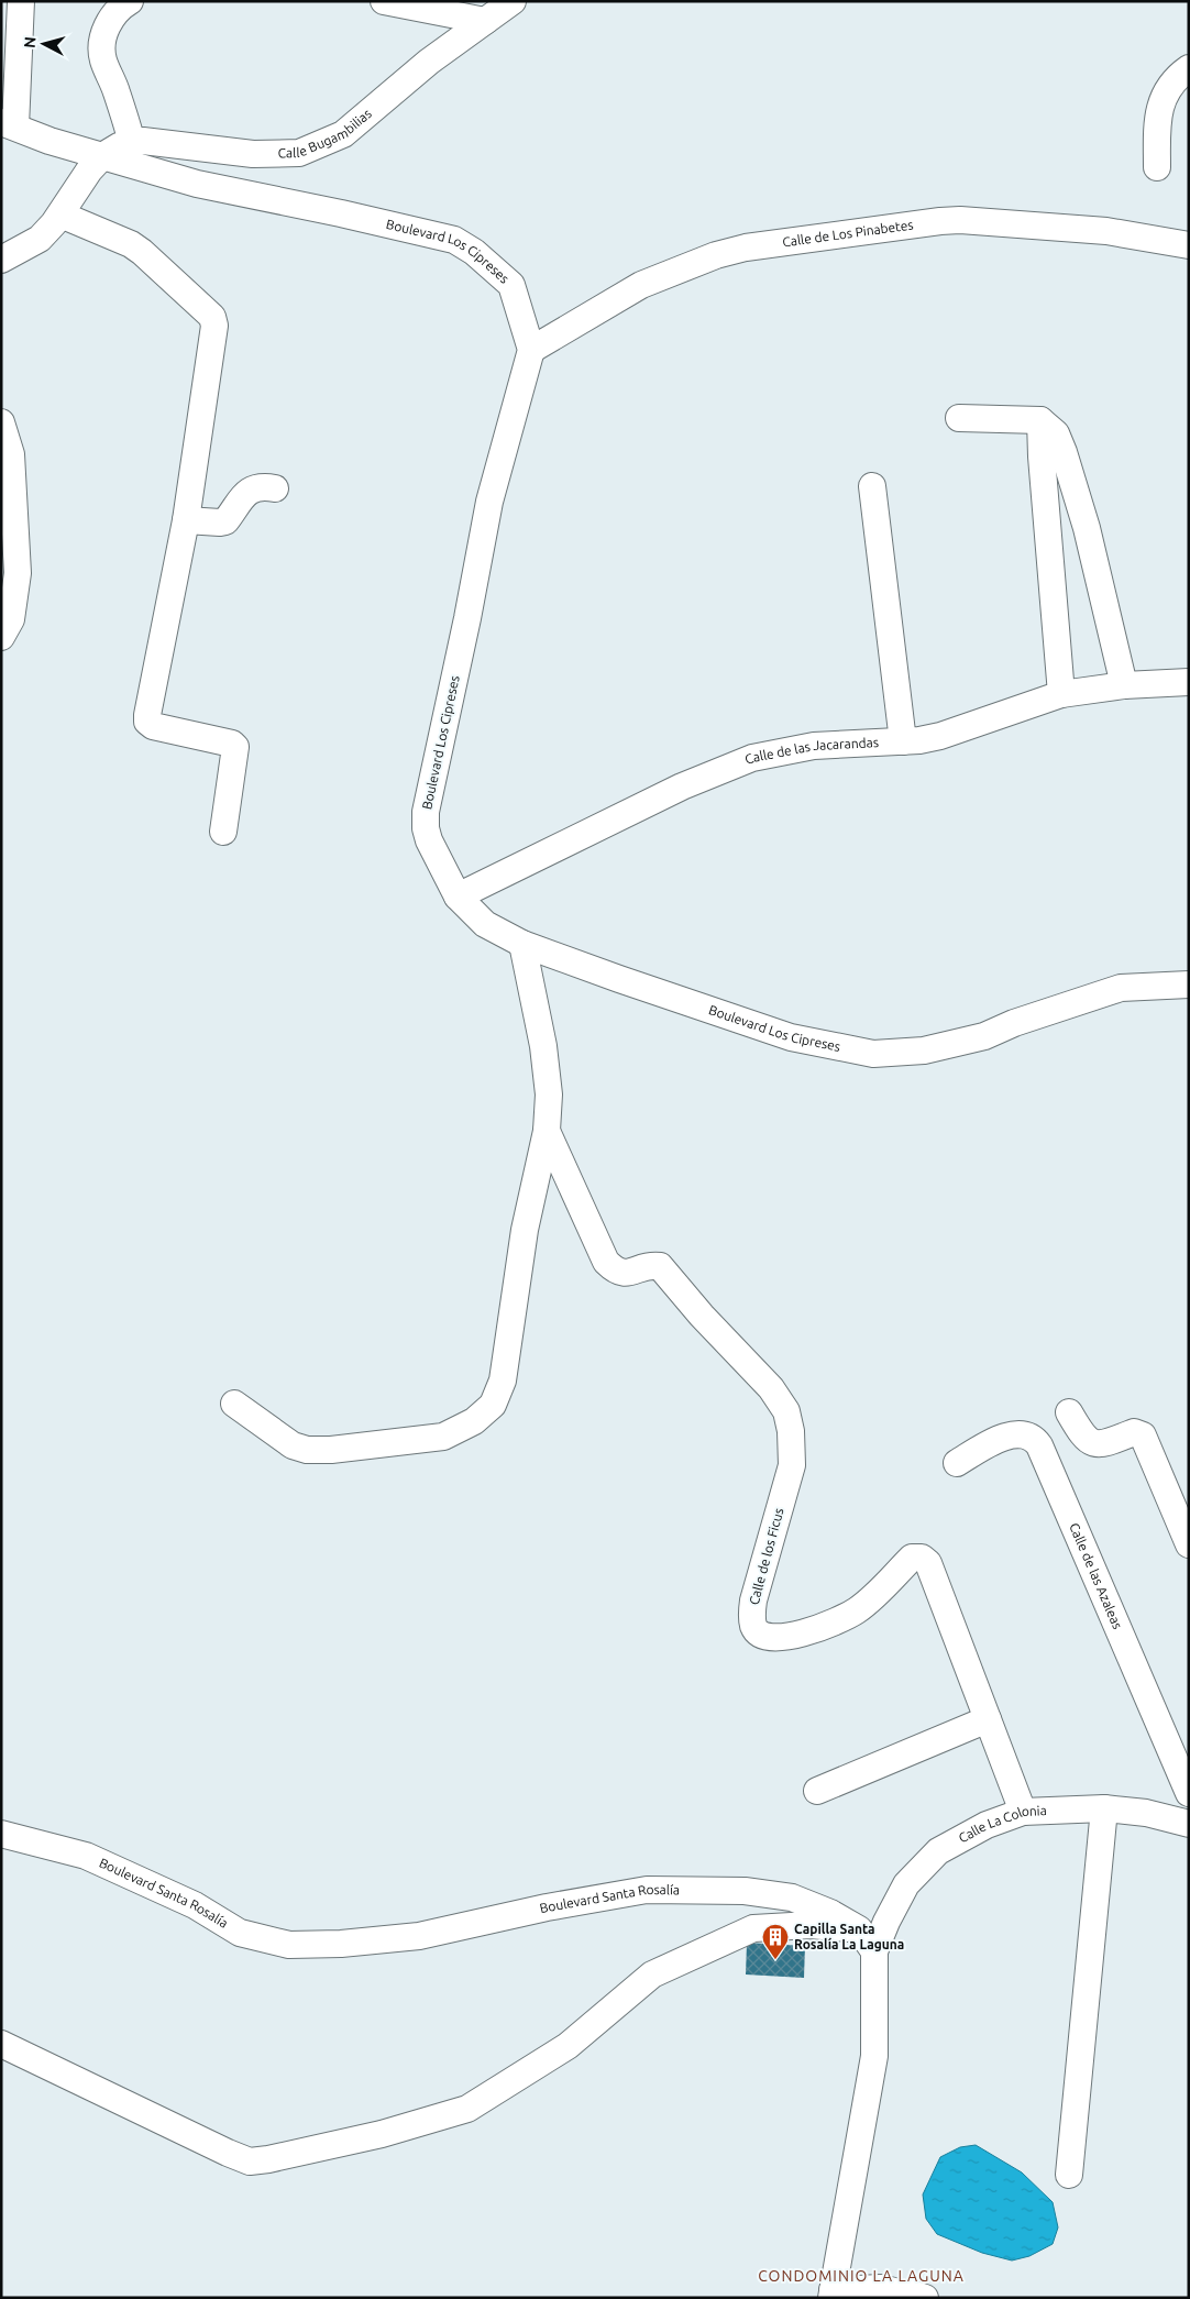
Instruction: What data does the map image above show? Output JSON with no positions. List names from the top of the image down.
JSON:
{
  "streets": {
    "street": [
      "Calle Bugambilias",
      "Calle de Los Pinabetes",
      "Boulevard Los Cipreses",
      "Calle de las Jacarandas",
      "Calle de los Ficus",
      "Calle de las Azaleas",
      "Calle La Colonia",
      "Boulevard Santa Rosalía"
    ]
  },
  "crossings": [
    ["Calle Bugambilias", "Boulevard Los Cipreses"],
    ["Calle de Los Pinabetes", "Boulevard Los Cipreses"],
    ["Boulevard Los Cipreses", "Calle de las Jacarandas"],
    ["Calle de los Ficus", "Calle La Colonia"],
    ["Calle La Colonia", "Boulevard Santa Rosalía"]
  ],
  "districts": ["CONDOMINIO LA LAGUNA"],
  "places": {
    "building": ["Capilla Santa Rosalía La Laguna"]
  },
  "north": "left"
}
